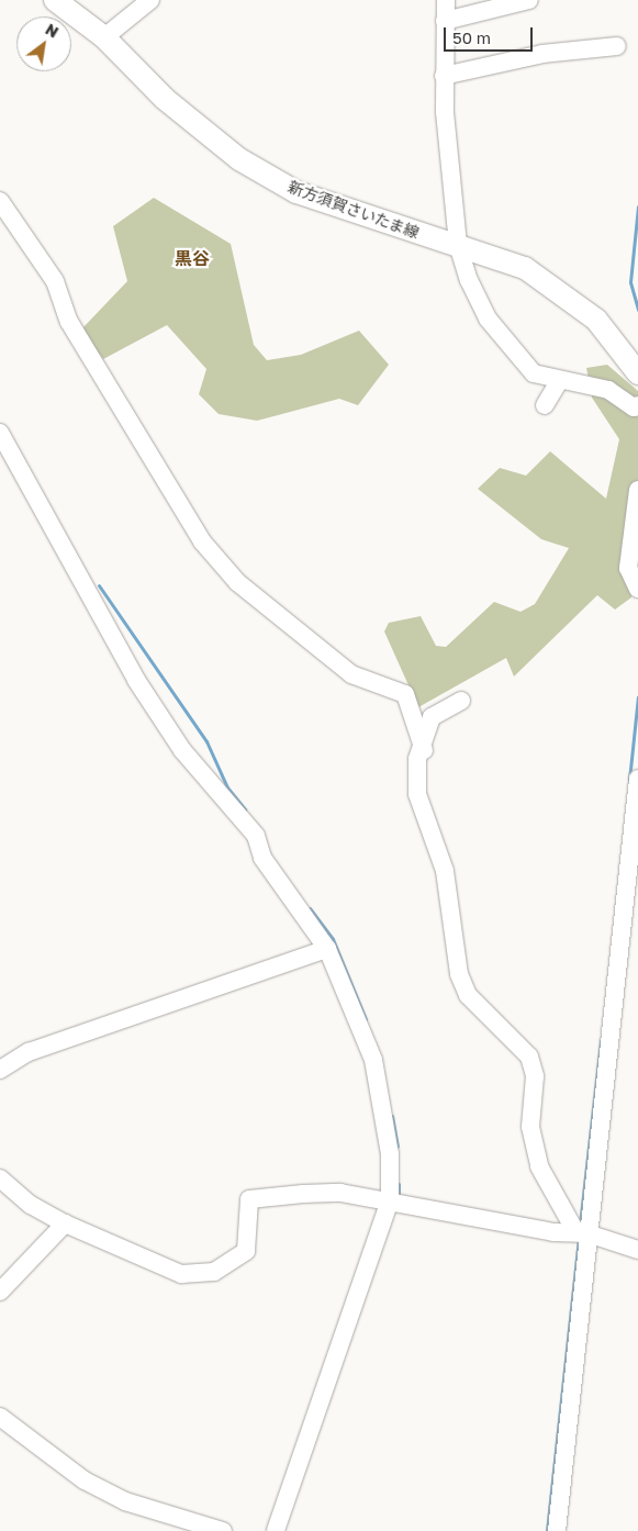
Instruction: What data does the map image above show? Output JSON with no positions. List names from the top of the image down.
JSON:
{
  "streets": {
    "main road": ["新方須賀さいたま線"]
  },
  "districts": ["黒谷"],
  "scale_bar": "50 m",
  "north": "top right"
}
